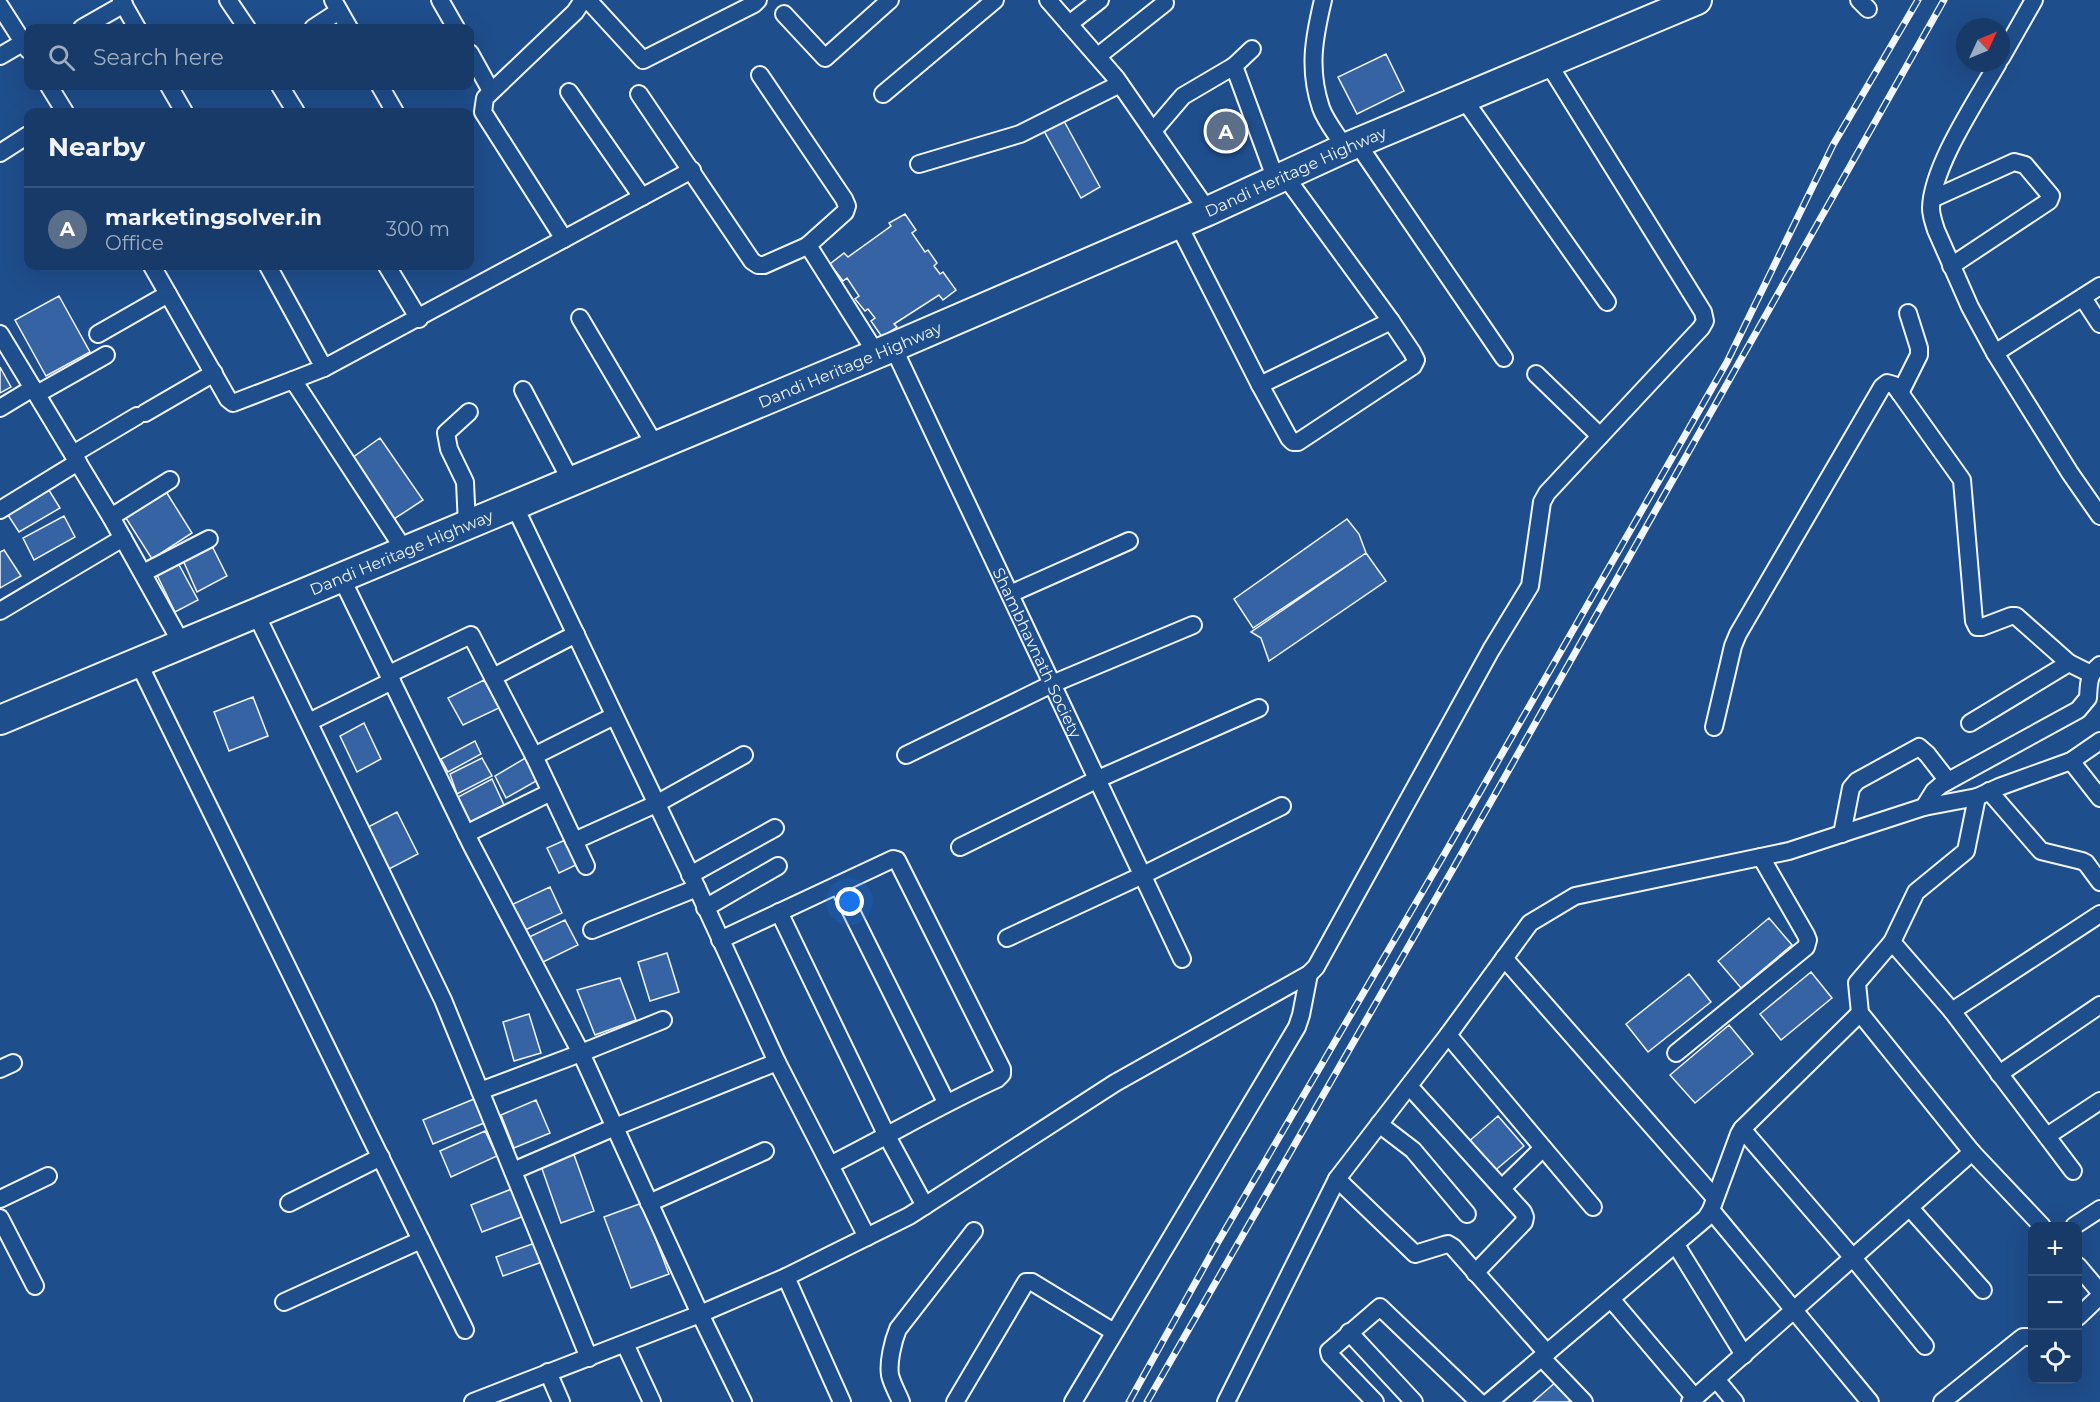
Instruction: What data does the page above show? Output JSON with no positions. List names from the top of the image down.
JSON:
{
  "streets": {
    "highway": ["Dandi Heritage Highway"],
    "street": ["Shambhavnath Society"]
  },
  "crossings": [
    ["Dandi Heritage Highway", "Shambhavnath Society"]
  ],
  "north": "top right",
  "page": {
    "search": "Search here",
    "heading": "Nearby",
    "pins": "A",
    "list": [
      {
        "mark": "A",
        "name": "marketingsolver.in",
        "note": "Office",
        "value": "300 m"
      }
    ],
    "map_buttons": ["+", "−"]
  }
}
